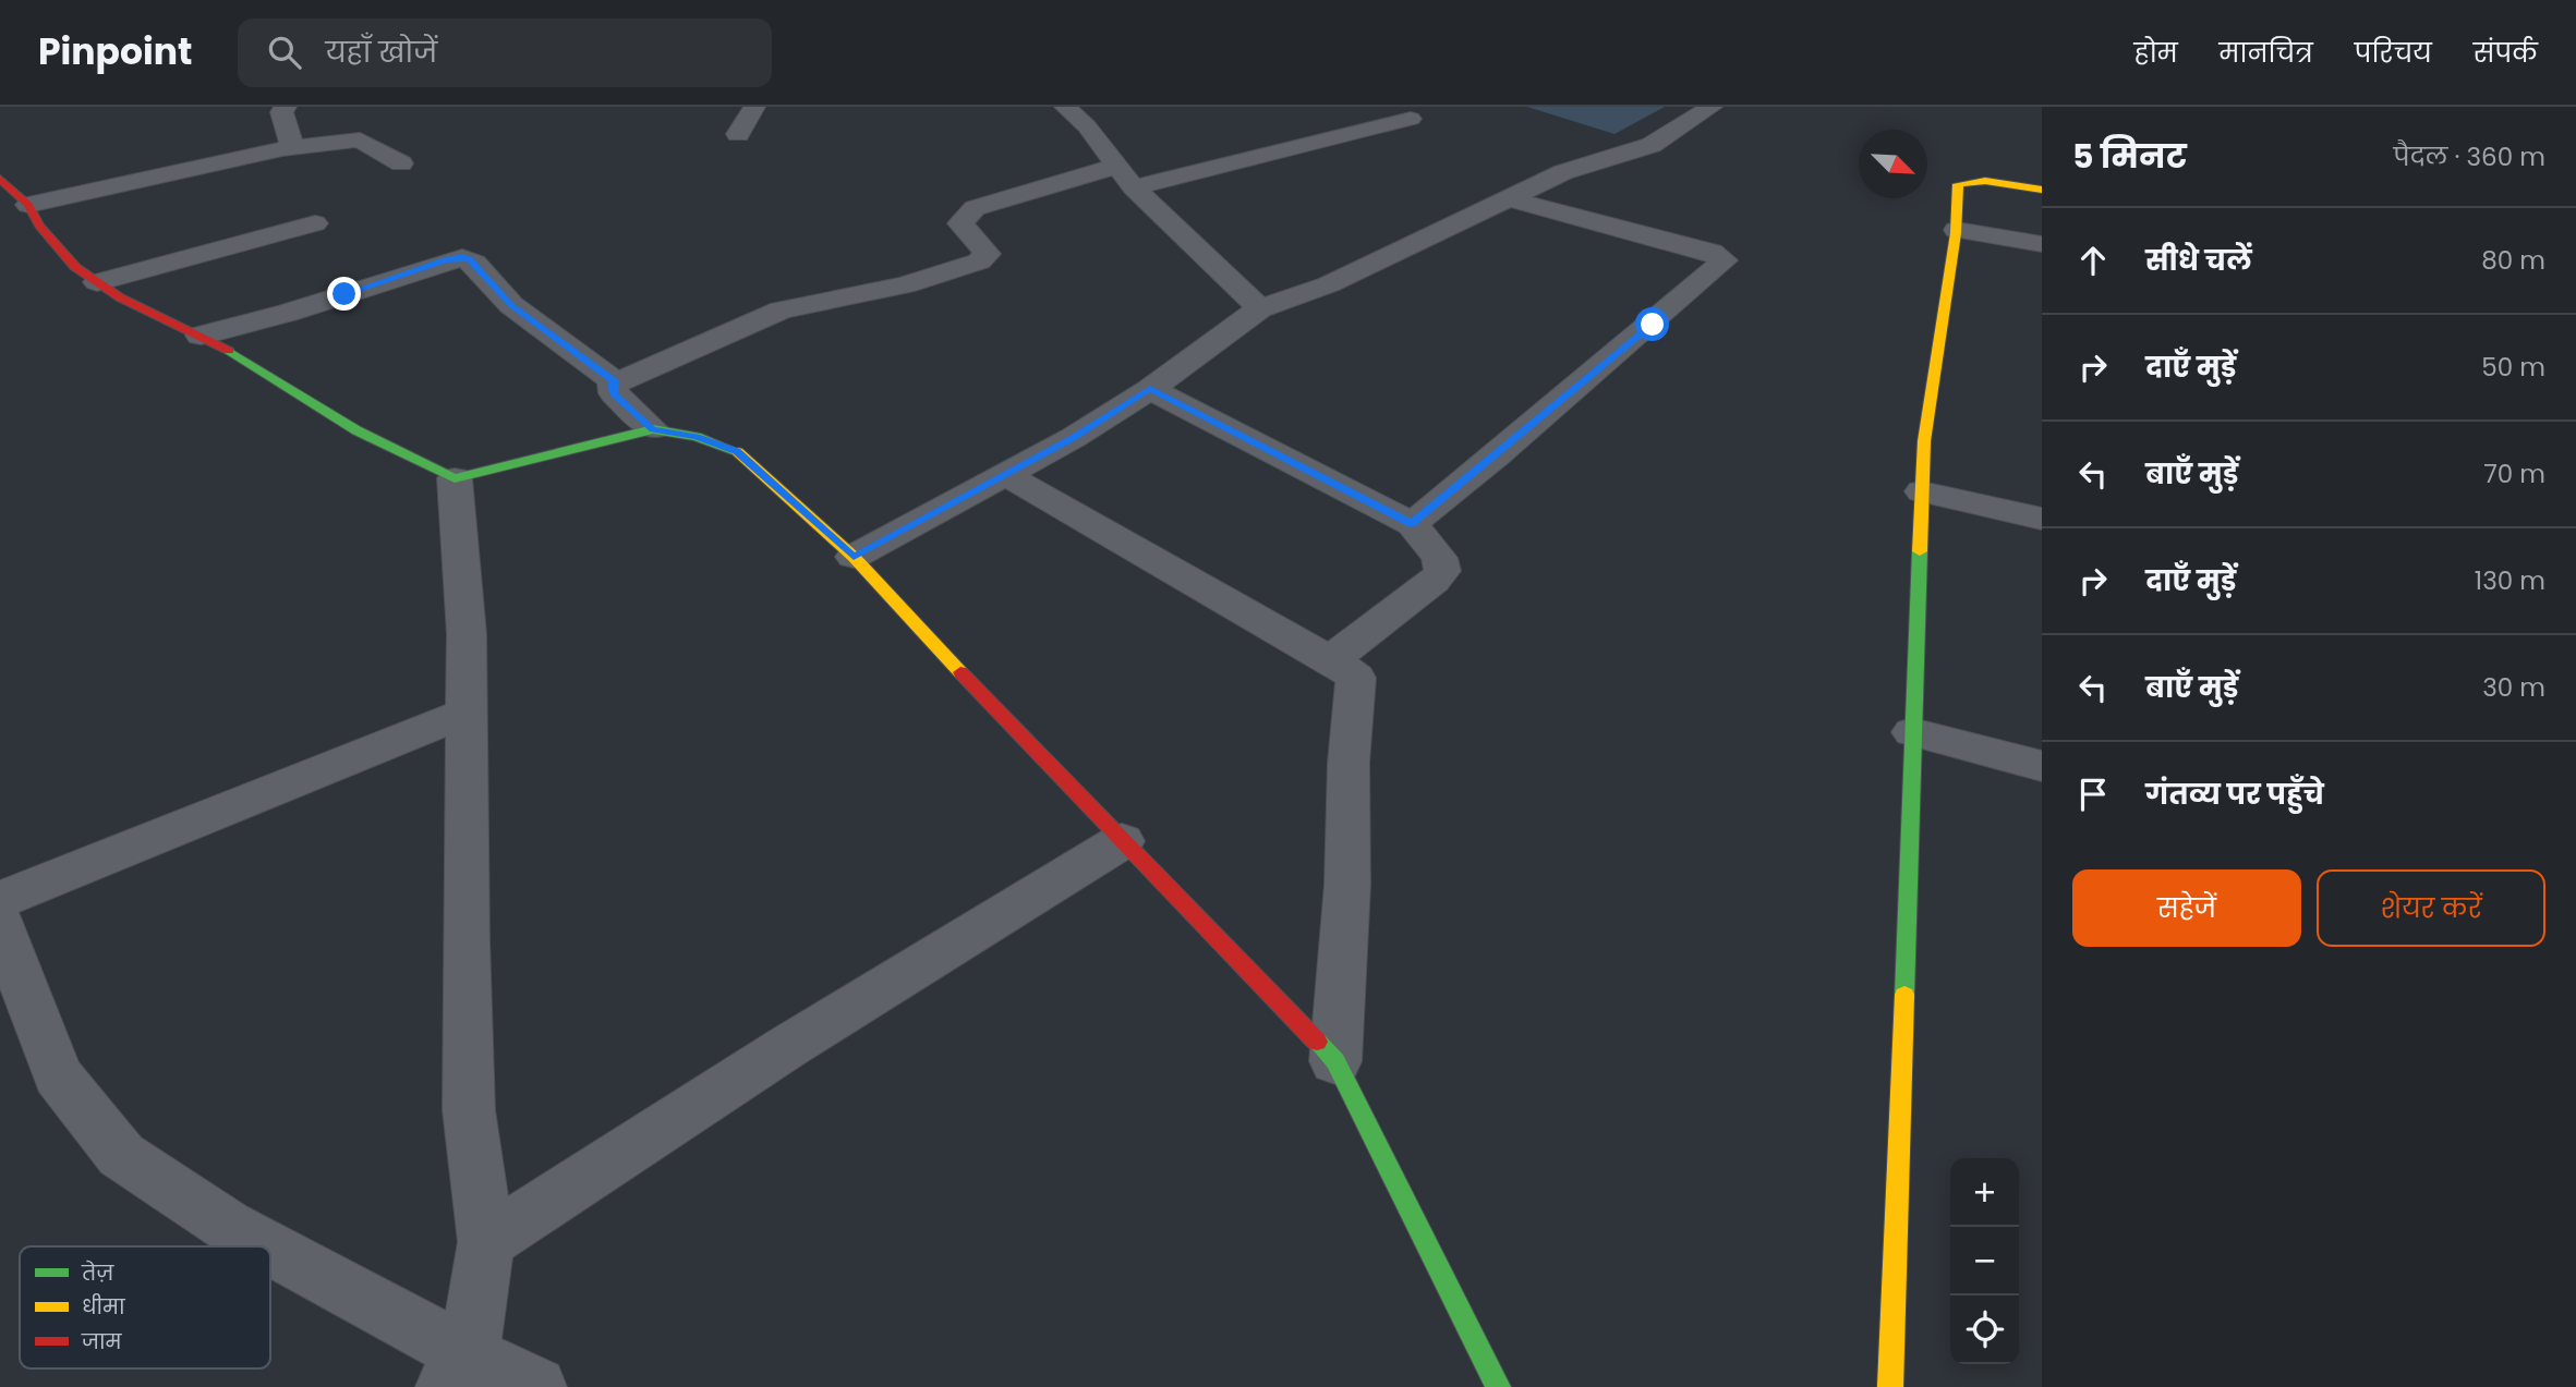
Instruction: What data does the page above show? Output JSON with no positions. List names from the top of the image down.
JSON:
{
  "legend": ["तेज़", "धीमा", "जाम"],
  "north": "bottom right",
  "page": {
    "header": "Pinpoint",
    "search": "यहाँ खोजें",
    "nav": [
      "होम",
      "मानचित्र",
      "परिचय",
      "संपर्क"
    ],
    "heading": ["5 मिनट", "पैदल · 360 m"],
    "list": [
      ["सीधे चलें", "80 m"],
      ["दाएँ मुड़ें", "50 m"],
      ["बाएँ मुड़ें", "70 m"],
      ["दाएँ मुड़ें", "130 m"],
      ["बाएँ मुड़ें", "30 m"],
      "गंतव्य पर पहुँचे"
    ],
    "buttons": ["सहेजें", "शेयर करें"],
    "map_buttons": ["+", "−"]
  }
}
